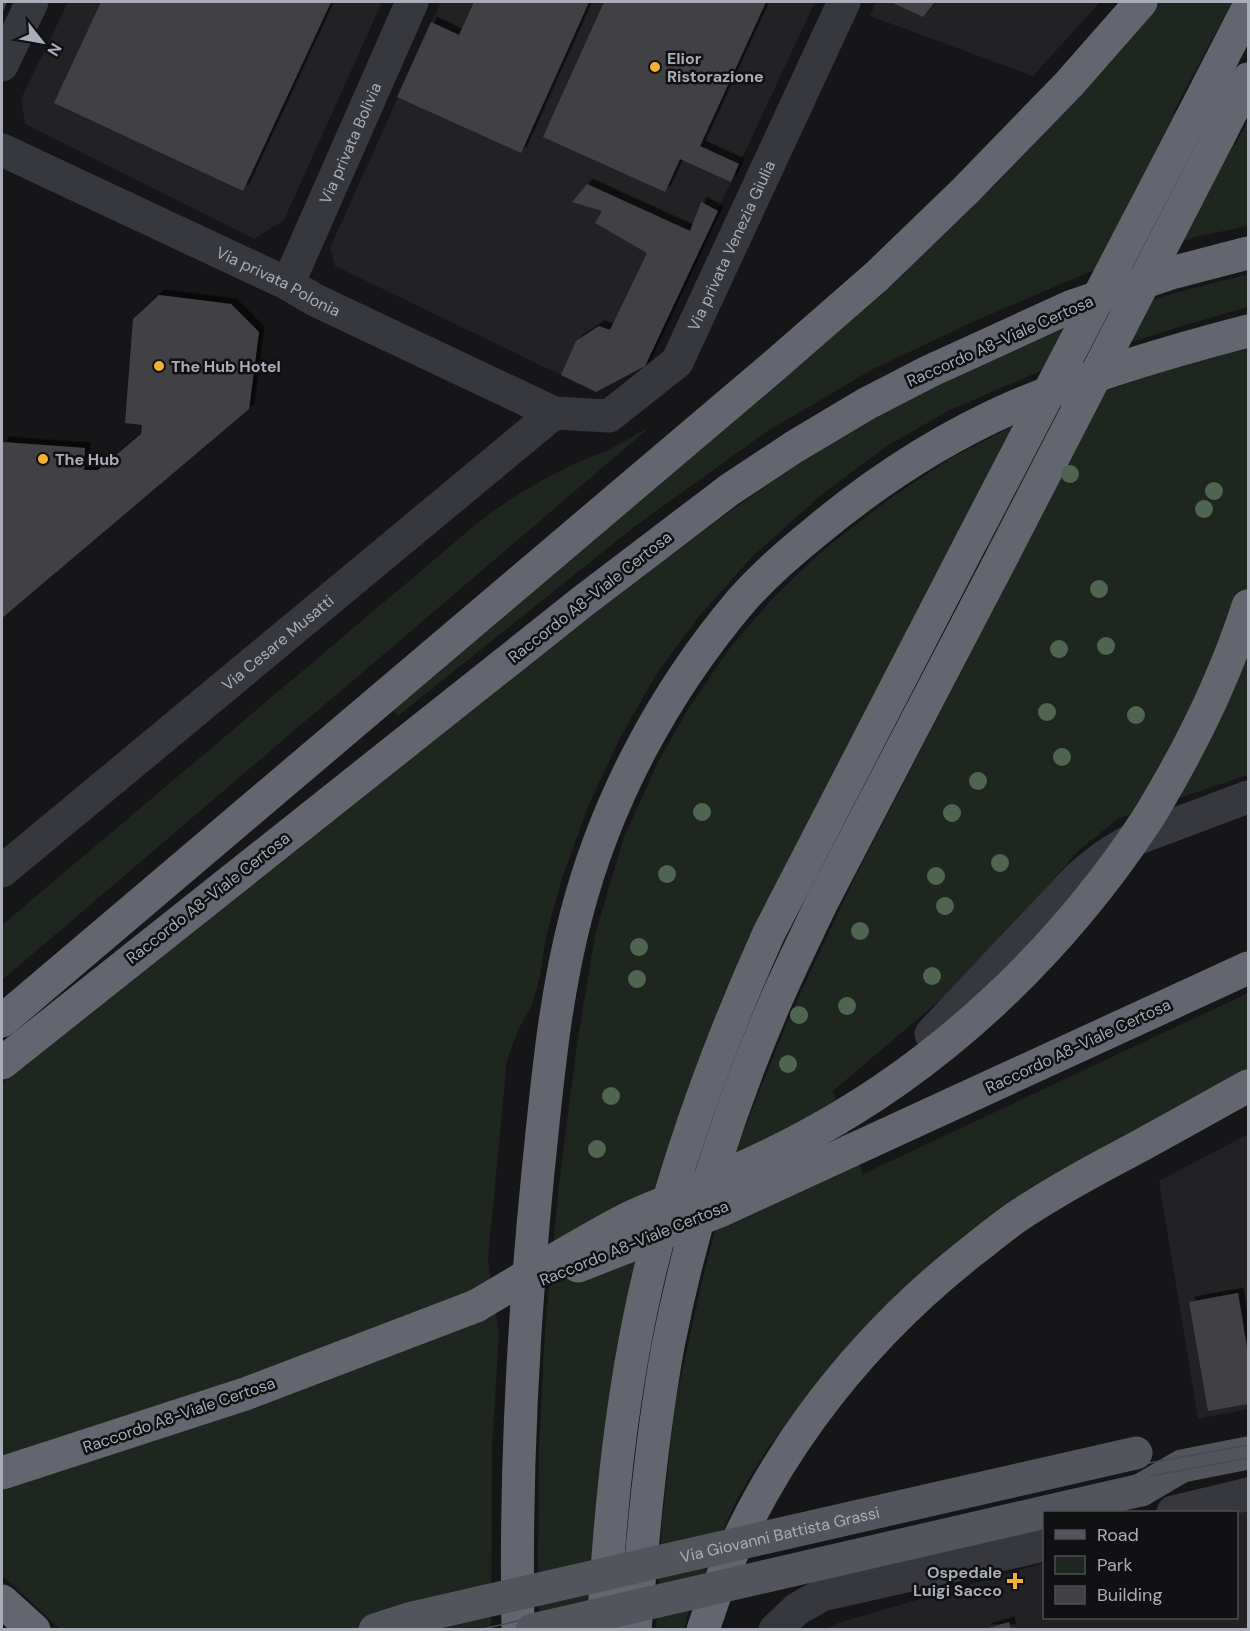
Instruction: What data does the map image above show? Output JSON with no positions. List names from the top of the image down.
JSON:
{
  "streets": {
    "highway": ["Raccordo A8-Viale Certosa"],
    "main road": ["Via Giovanni Battista Grassi"],
    "street": [
      "Via privata Bolivia",
      "Via privata Venezia Giulia",
      "Via privata Polonia",
      "Via Cesare Musatti"
    ]
  },
  "crossings": [
    ["Via privata Bolivia", "Via privata Polonia"],
    ["Via privata Venezia Giulia", "Via privata Polonia"],
    ["Via privata Venezia Giulia", "Via Cesare Musatti"],
    ["Via privata Polonia", "Via Cesare Musatti"]
  ],
  "places": {
    "other": ["Elior Ristorazione", "The Hub Hotel", "The Hub"],
    "health": ["Ospedale Luigi Sacco"]
  },
  "legend": ["Road", "Park", "Building"],
  "north": "bottom right"
}
